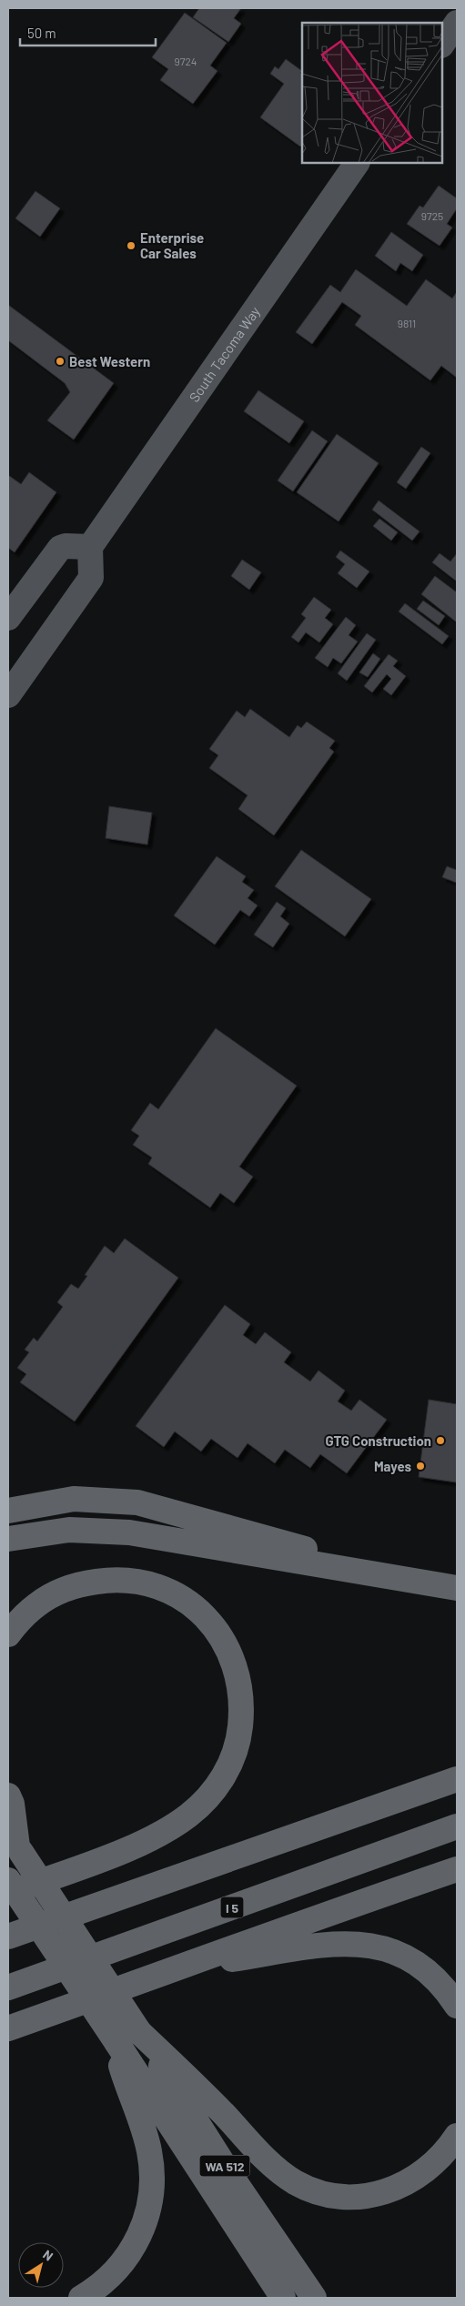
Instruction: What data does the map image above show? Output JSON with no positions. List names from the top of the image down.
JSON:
{
  "streets": {
    "highway": ["I 5", "WA 512"],
    "main road": ["South Tacoma Way"]
  },
  "places": [
    "Enterprise Car Sales",
    "Best Western",
    "GTG Construction",
    "Mayes"
  ],
  "house_numbers": ["9724", "9725", "9811"],
  "scale_bar": "50 m",
  "north": "top right"
}
